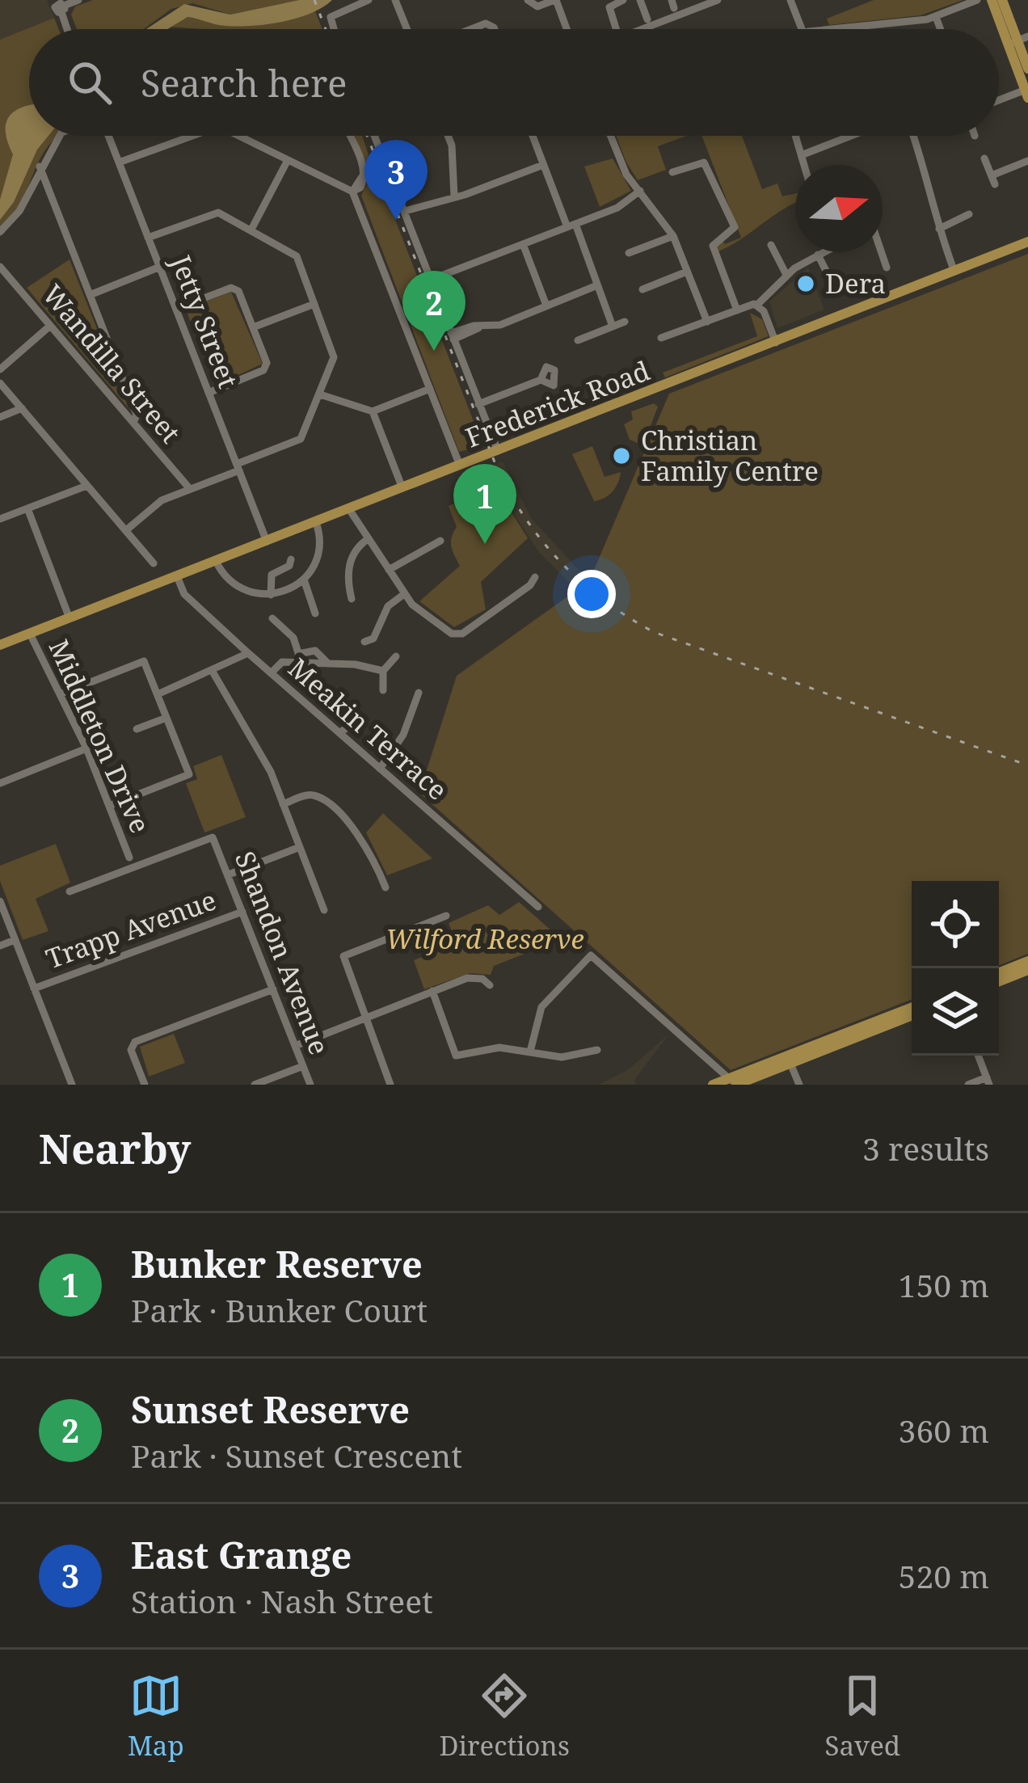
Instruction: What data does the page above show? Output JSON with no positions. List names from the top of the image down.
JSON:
{
  "streets": {
    "main road": ["Frederick Road"],
    "street": [
      "Jetty Street",
      "Wandilla Street",
      "Meakin Terrace",
      "Middleton Drive",
      "Trapp Avenue",
      "Shandon Avenue"
    ]
  },
  "crossings": [
    ["Jetty Street", "Frederick Road"],
    ["Frederick Road", "Meakin Terrace"],
    ["Frederick Road", "Middleton Drive"],
    ["Trapp Avenue", "Shandon Avenue"]
  ],
  "parks": ["Wilford Reserve"],
  "places": ["Dera", "Christian Family Centre"],
  "north": "right",
  "page": {
    "search": "Search here",
    "pins": ["3", "2", "1"],
    "heading": ["Nearby", "3 results"],
    "list": [
      {
        "mark": "1",
        "name": "Bunker Reserve",
        "note": "Park · Bunker Court",
        "value": "150 m"
      },
      {
        "mark": "2",
        "name": "Sunset Reserve",
        "note": "Park · Sunset Crescent",
        "value": "360 m"
      },
      {
        "mark": "3",
        "name": "East Grange",
        "note": "Station · Nash Street",
        "value": "520 m"
      }
    ],
    "nav": ["Map", "Directions", "Saved"]
  }
}
